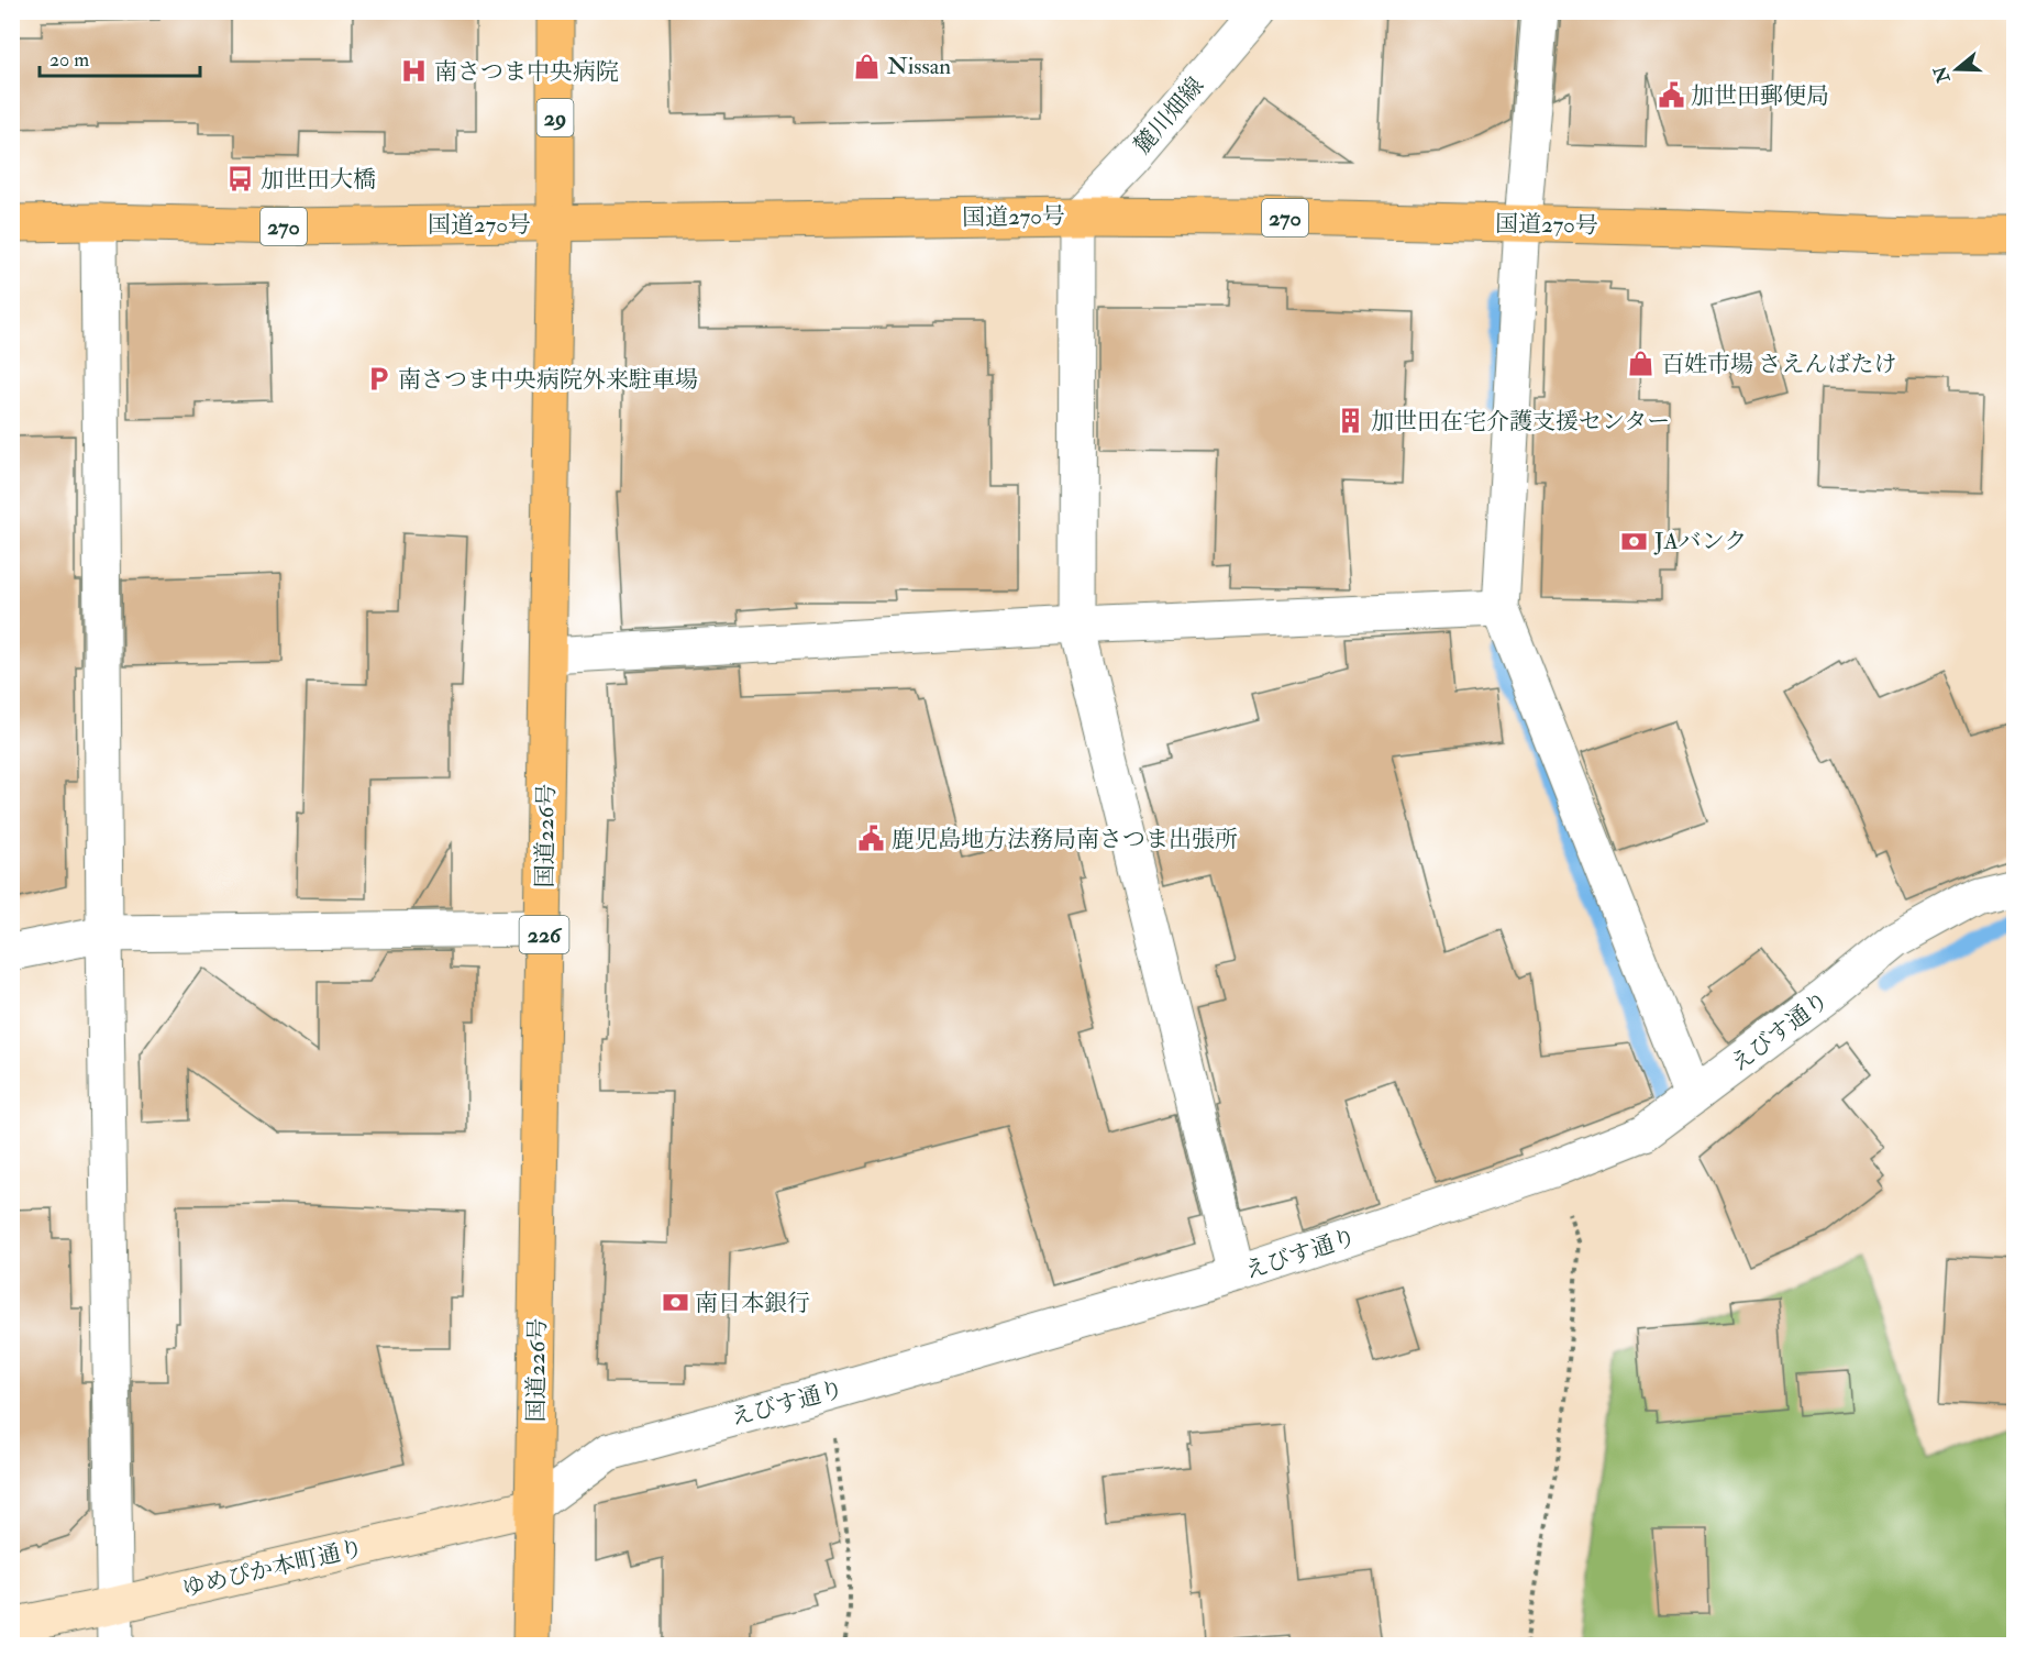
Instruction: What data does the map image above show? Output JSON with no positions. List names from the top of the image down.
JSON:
{
  "streets": {
    "main road": [
      "29",
      "国道270号",
      "270",
      "国道226号",
      "226"
    ],
    "street": ["麓川畑線", "えびす通り", "ゆめぴか本町通り"]
  },
  "crossings": [
    ["麓川畑線", "国道270号"],
    ["29", "国道270号"],
    ["29", "国道226号"],
    ["国道270号", "国道226号"],
    ["国道226号", "えびす通り"],
    ["国道226号", "ゆめぴか本町通り"],
    ["えびす通り", "ゆめぴか本町通り"]
  ],
  "places": {
    "shop": ["Nissan", "百姓市場 さえんばたけ"],
    "hospital": ["南さつま中央病院"],
    "public building": ["加世田郵便局", "鹿児島地方法務局南さつま出張所"],
    "bus stop": ["加世田大橋"],
    "parking": ["南さつま中央病院外来駐車場"],
    "building": ["加世田在宅介護支援センター"],
    "bank": ["JAバンク", "南日本銀行"]
  },
  "scale_bar": "20 m",
  "north": "left"
}
